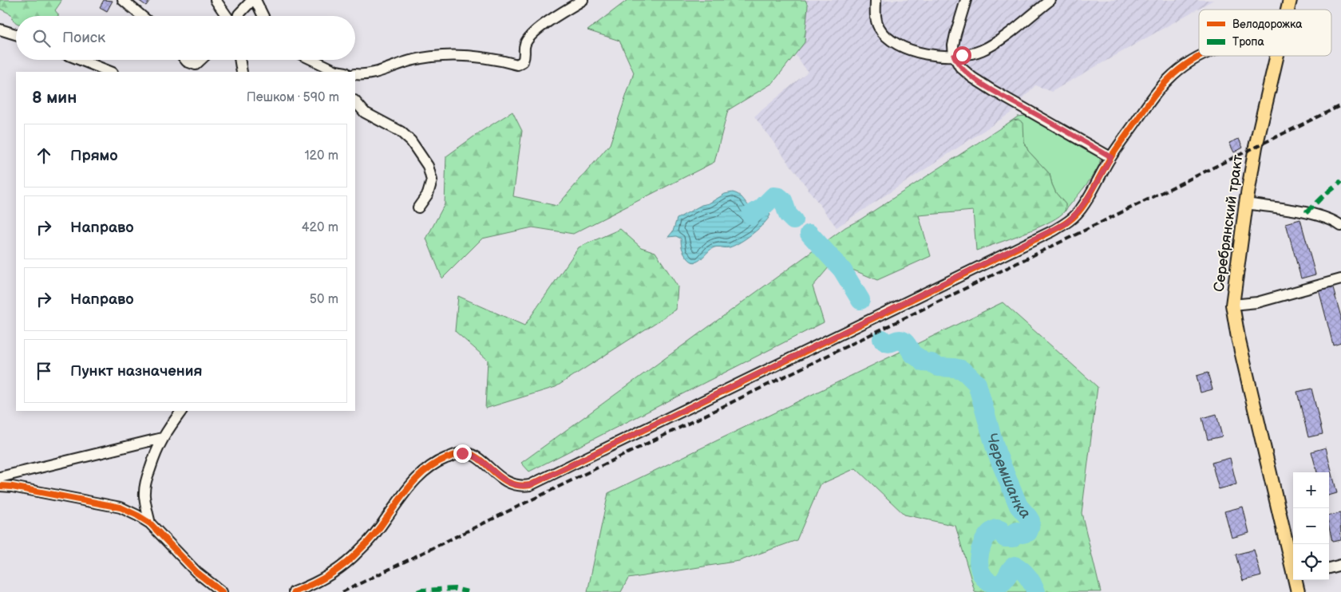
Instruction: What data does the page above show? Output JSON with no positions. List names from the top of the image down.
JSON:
{
  "streets": {
    "main road": ["Серебрянский тракт"]
  },
  "water": ["Черемшанка"],
  "legend": ["Велодорожка", "Тропа"],
  "page": {
    "search": "Поиск",
    "heading": ["8 мин", "Пешком · 590 m"],
    "list": [
      ["Прямо", "120 m"],
      ["Направо", "420 m"],
      ["Направо", "50 m"],
      "Пункт назначения"
    ],
    "map_buttons": ["+", "−"]
  }
}
